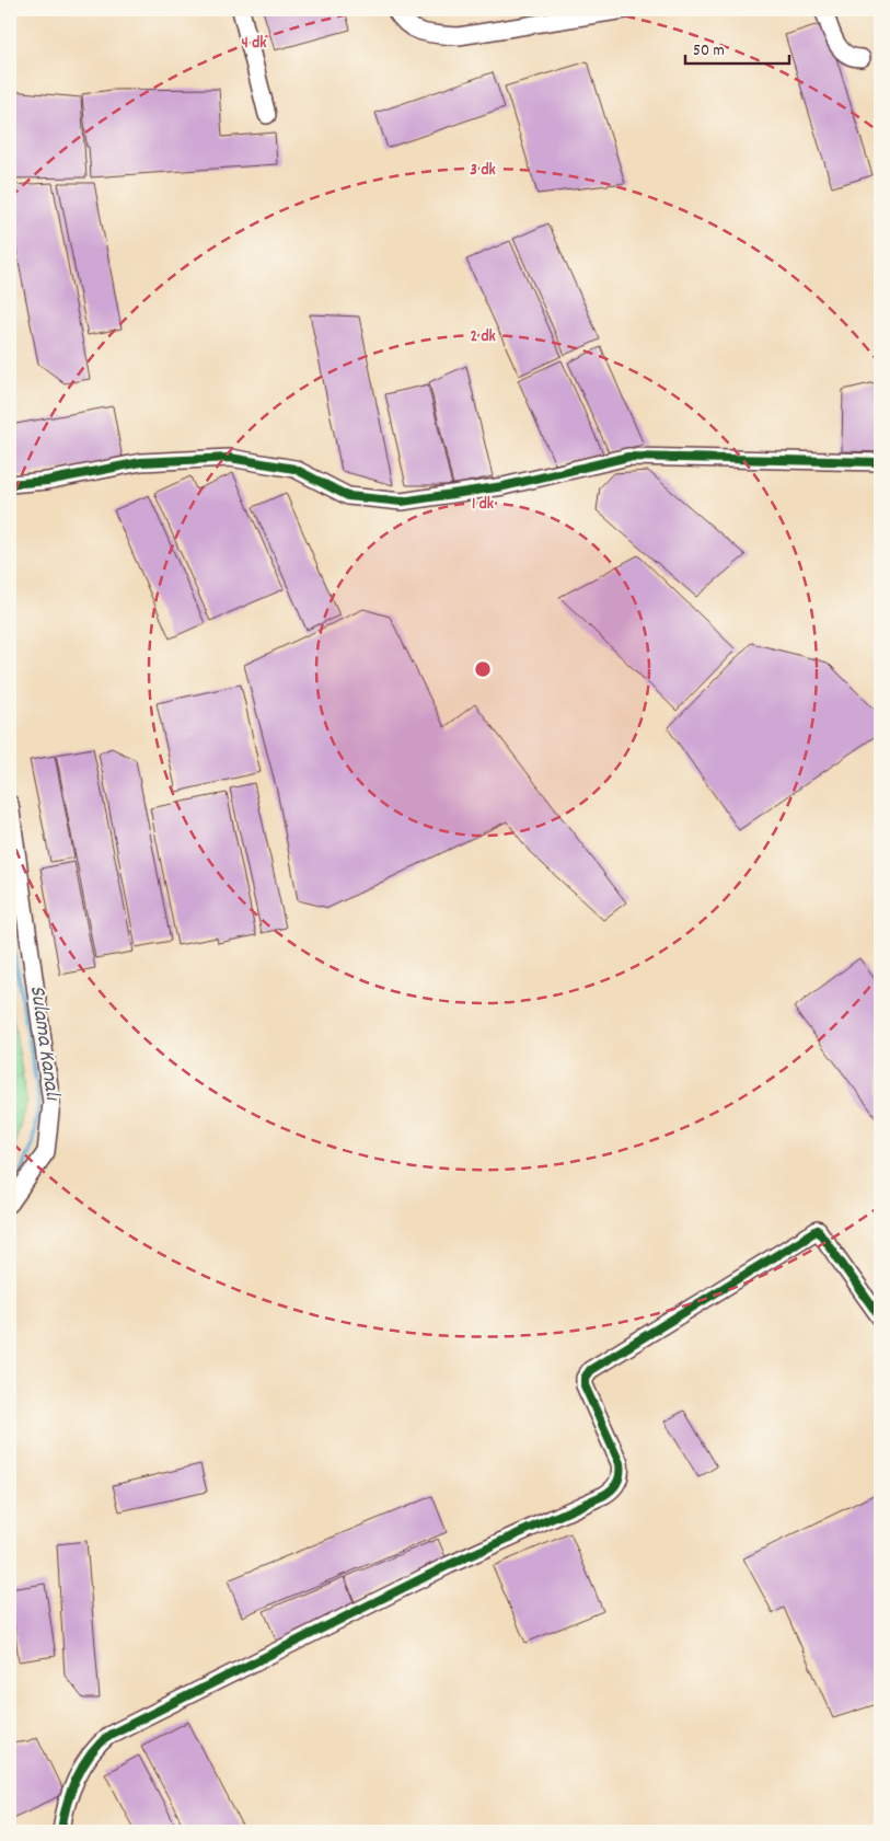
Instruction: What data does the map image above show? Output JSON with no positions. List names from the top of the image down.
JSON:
{
  "water": ["Sulama Kanalı"],
  "scale_bar": "50 m",
  "rings": [
    "4 dk",
    "3 dk",
    "2 dk",
    "1 dk"
  ]
}
